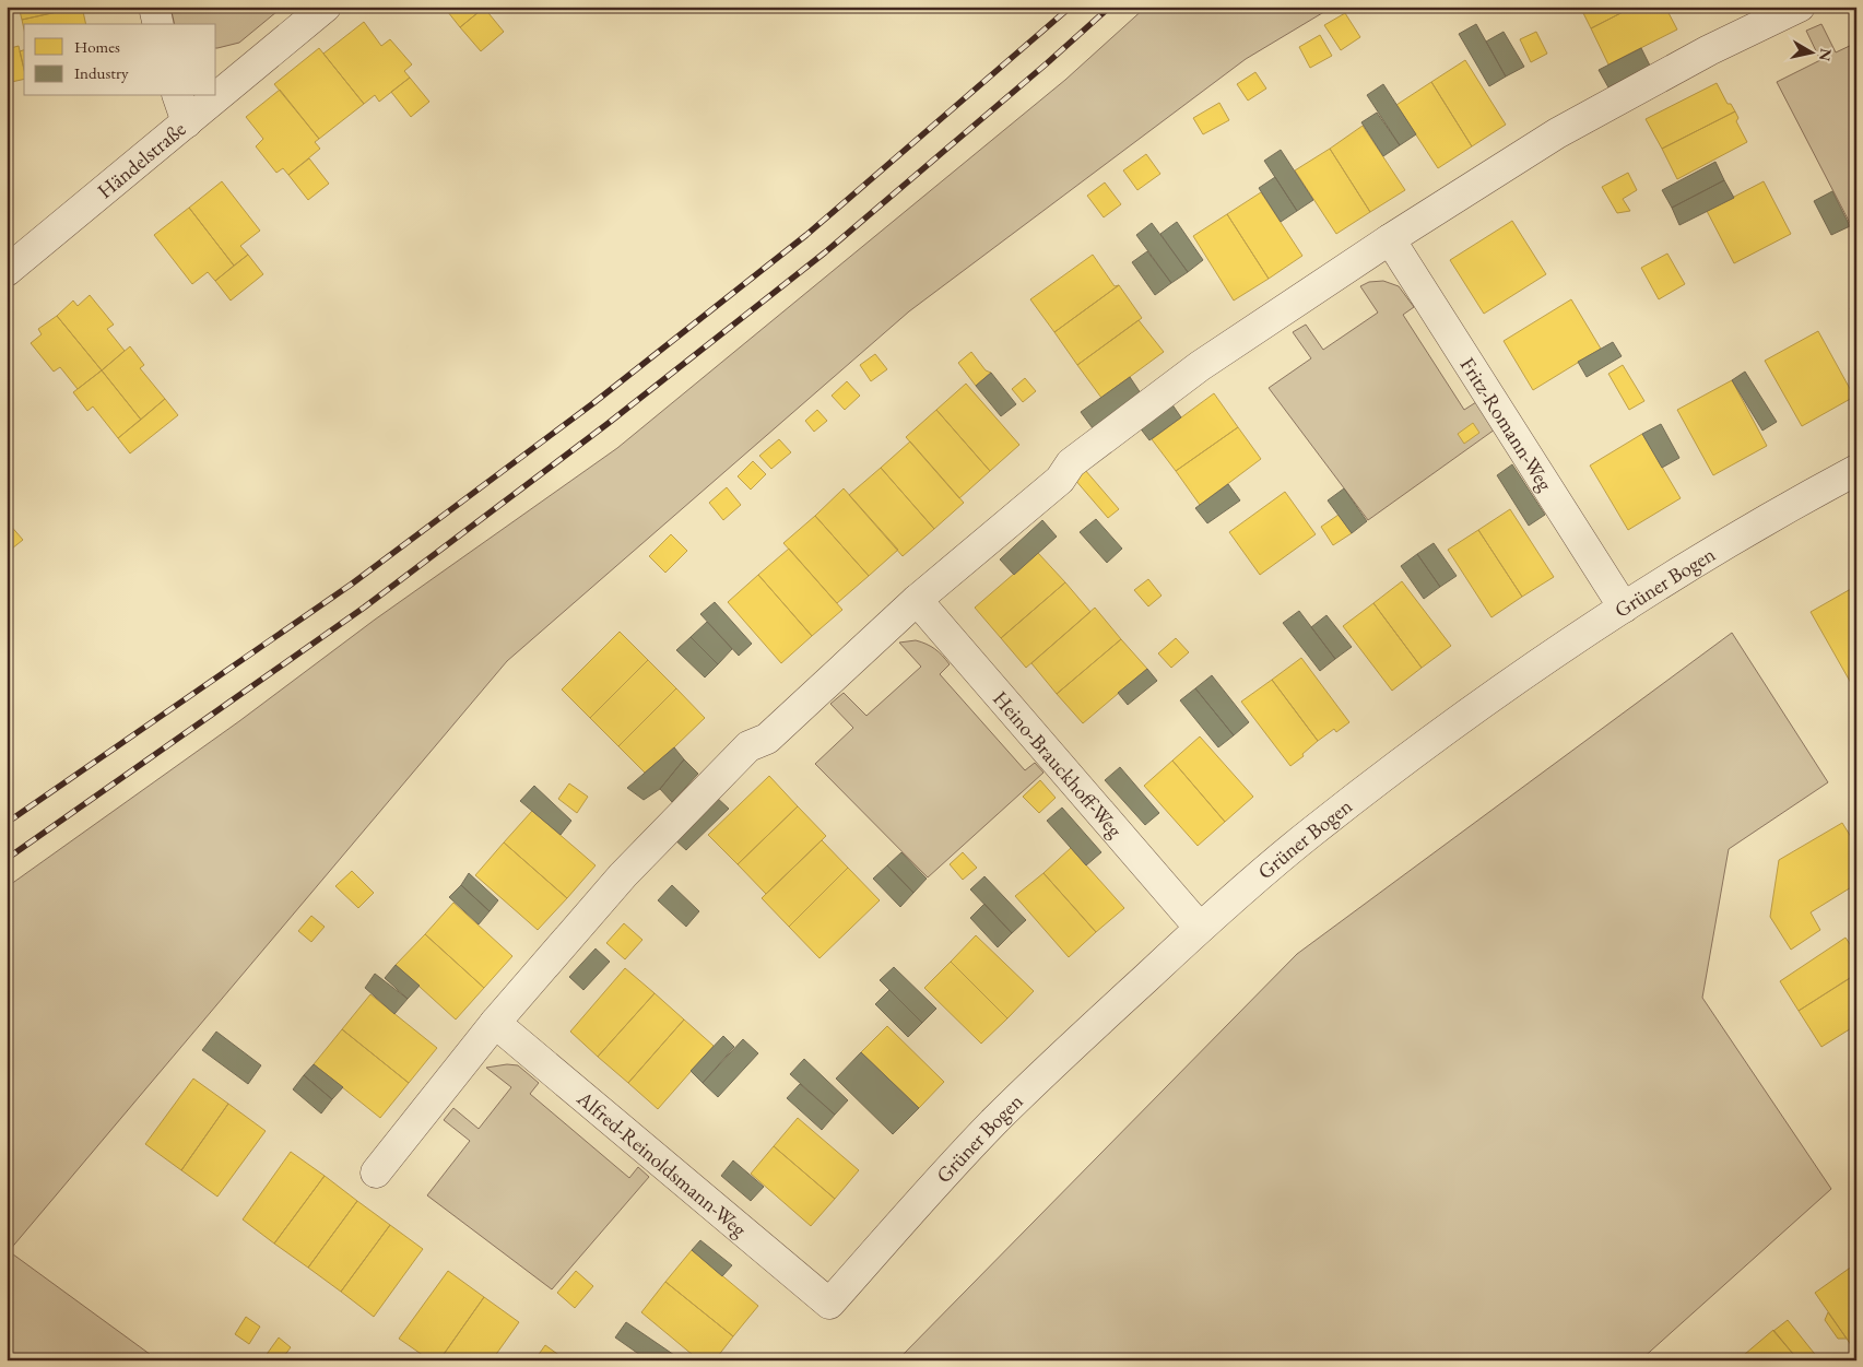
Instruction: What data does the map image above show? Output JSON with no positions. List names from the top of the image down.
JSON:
{
  "streets": {
    "street": [
      "Händelstraße",
      "Fritz-Romann-Weg",
      "Grüner Bogen",
      "Heino-Brauckhoff-Weg",
      "Alfred-Reinoldsmann-Weg"
    ]
  },
  "crossings": [
    ["Fritz-Romann-Weg", "Grüner Bogen"],
    ["Grüner Bogen", "Heino-Brauckhoff-Weg"],
    ["Grüner Bogen", "Alfred-Reinoldsmann-Weg"]
  ],
  "legend": ["Homes", "Industry"],
  "north": "right"
}
